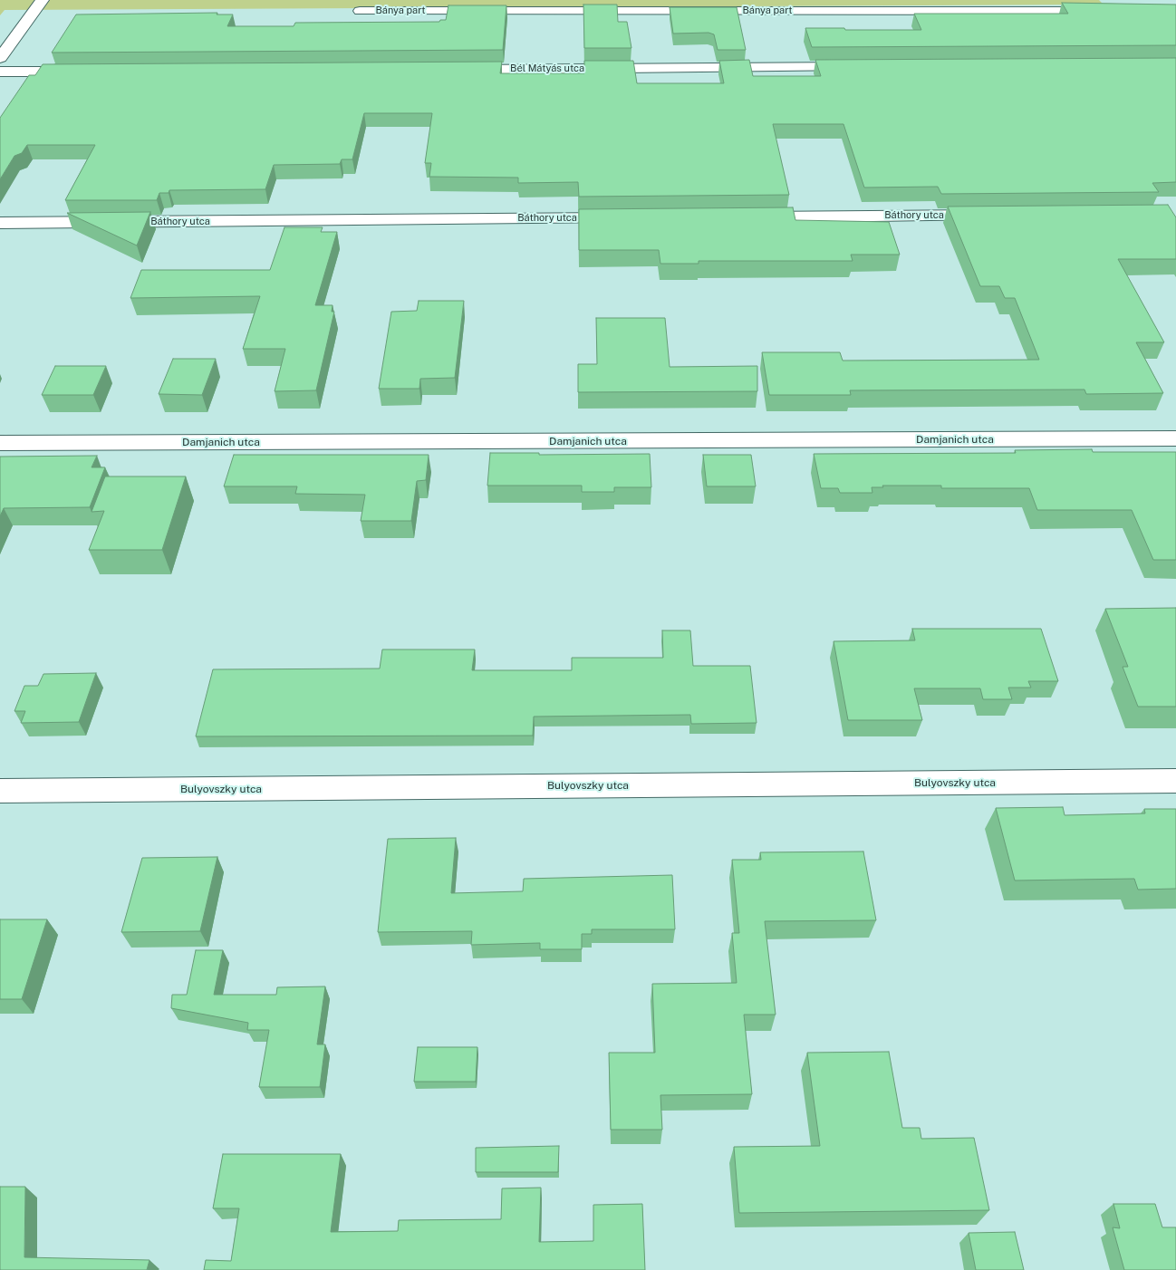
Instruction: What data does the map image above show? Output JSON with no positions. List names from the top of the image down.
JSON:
{
  "streets": {
    "street": [
      "Bánya part",
      "Bél Mátyás utca",
      "Báthory utca",
      "Damjanich utca",
      "Bulyovszky utca"
    ]
  }
}
